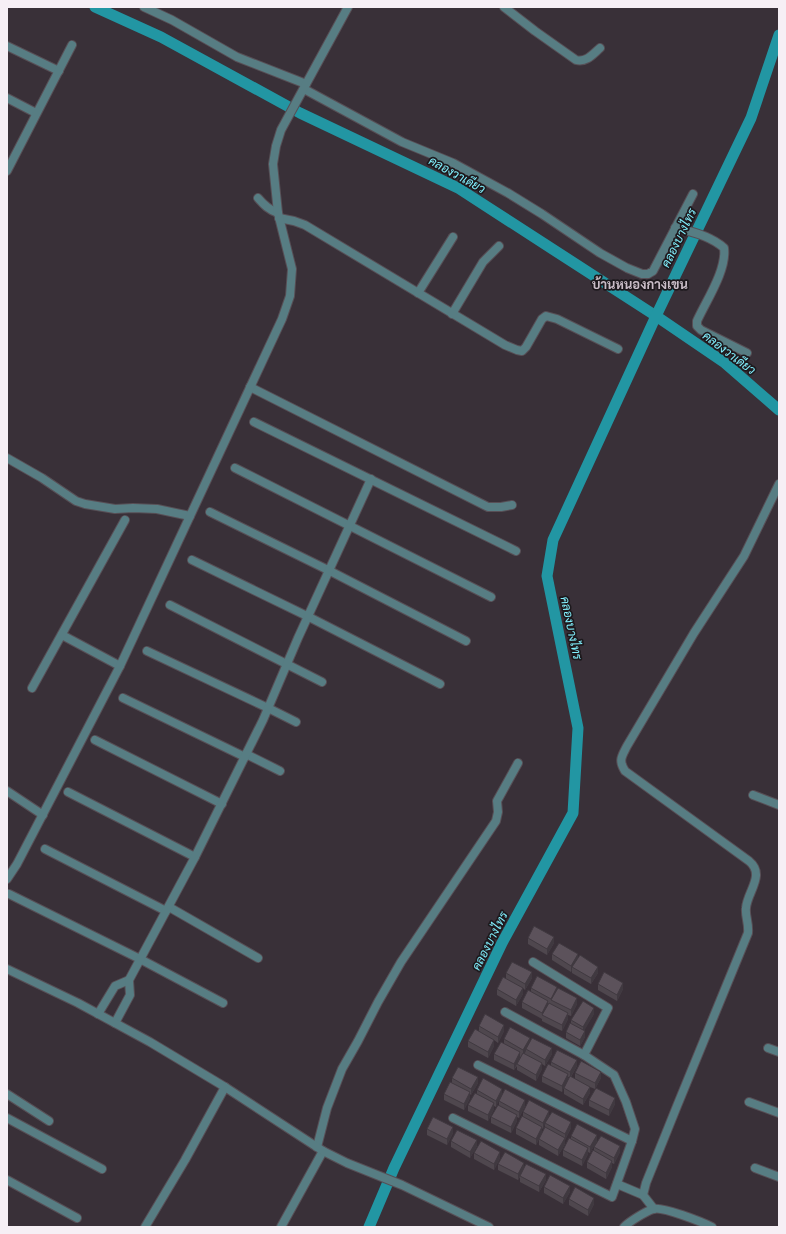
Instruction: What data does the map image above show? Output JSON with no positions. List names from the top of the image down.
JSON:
{
  "districts": ["บ้านหนองกางเขน"],
  "water": ["คลองวาเดียว", "คลองบางไทร"]
}
